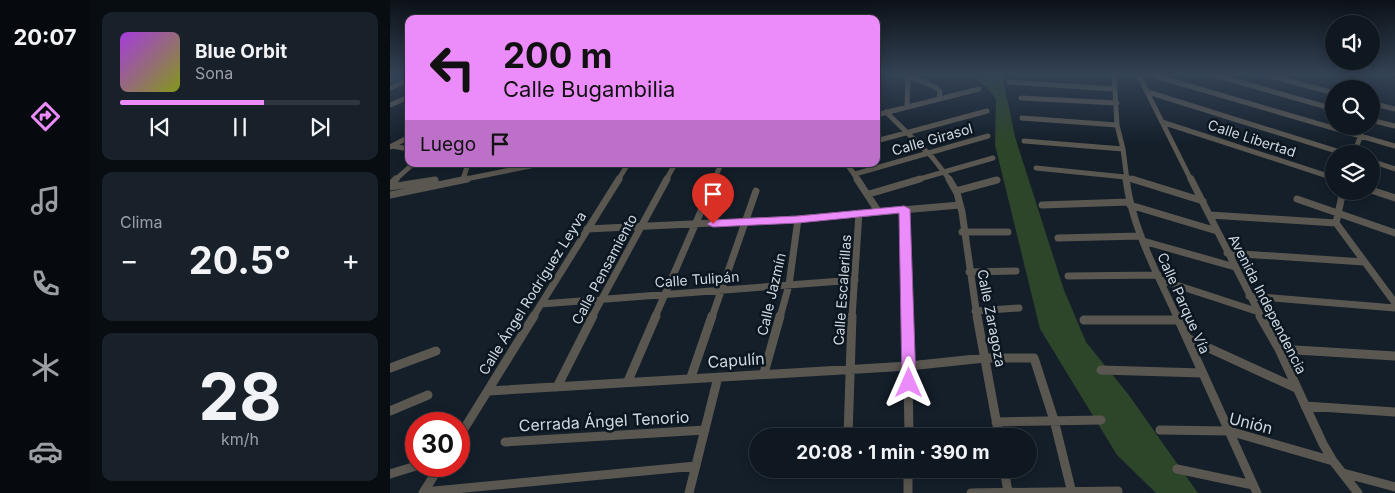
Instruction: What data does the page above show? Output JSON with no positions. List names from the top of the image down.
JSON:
{
  "streets": {
    "street": [
      "Calle Libertad",
      "Calle Girasol",
      "Calle Pensamiento",
      "Calle Tulipán",
      "Calle Escalerillas",
      "Calle Ángel Rodríguez Leyva",
      "Calle Jazmín",
      "Calle Parque Vía",
      "Avenida Independencia",
      "Calle Zaragoza",
      "Capulín",
      "Cerrada Ángel Tenorio",
      "Unión"
    ]
  },
  "crossings": [
    ["Calle Libertad", "Avenida Independencia"],
    ["Calle Girasol", "Calle Zaragoza"],
    ["Calle Pensamiento", "Calle Tulipán"],
    ["Calle Pensamiento", "Capulín"],
    ["Calle Tulipán", "Calle Escalerillas"],
    ["Calle Tulipán", "Calle Ángel Rodríguez Leyva"],
    ["Calle Tulipán", "Calle Jazmín"],
    ["Calle Escalerillas", "Capulín"],
    ["Calle Ángel Rodríguez Leyva", "Capulín"],
    ["Calle Jazmín", "Capulín"],
    ["Calle Parque Vía", "Unión"],
    ["Avenida Independencia", "Unión"],
    ["Calle Zaragoza", "Capulín"]
  ],
  "page": {
    "tabs": "20:07",
    "turn": ["200 m", "Calle Bugambilia"],
    "song": ["Blue Orbit", "Sona"],
    "then": "Luego",
    "tile": [
      "Clima",
      ["28", "km/h"]
    ],
    "heat": ["−", "20.5°", "+"],
    "limit": "30",
    "trip": "20:08 · 1 min · 390 m"
  }
}
